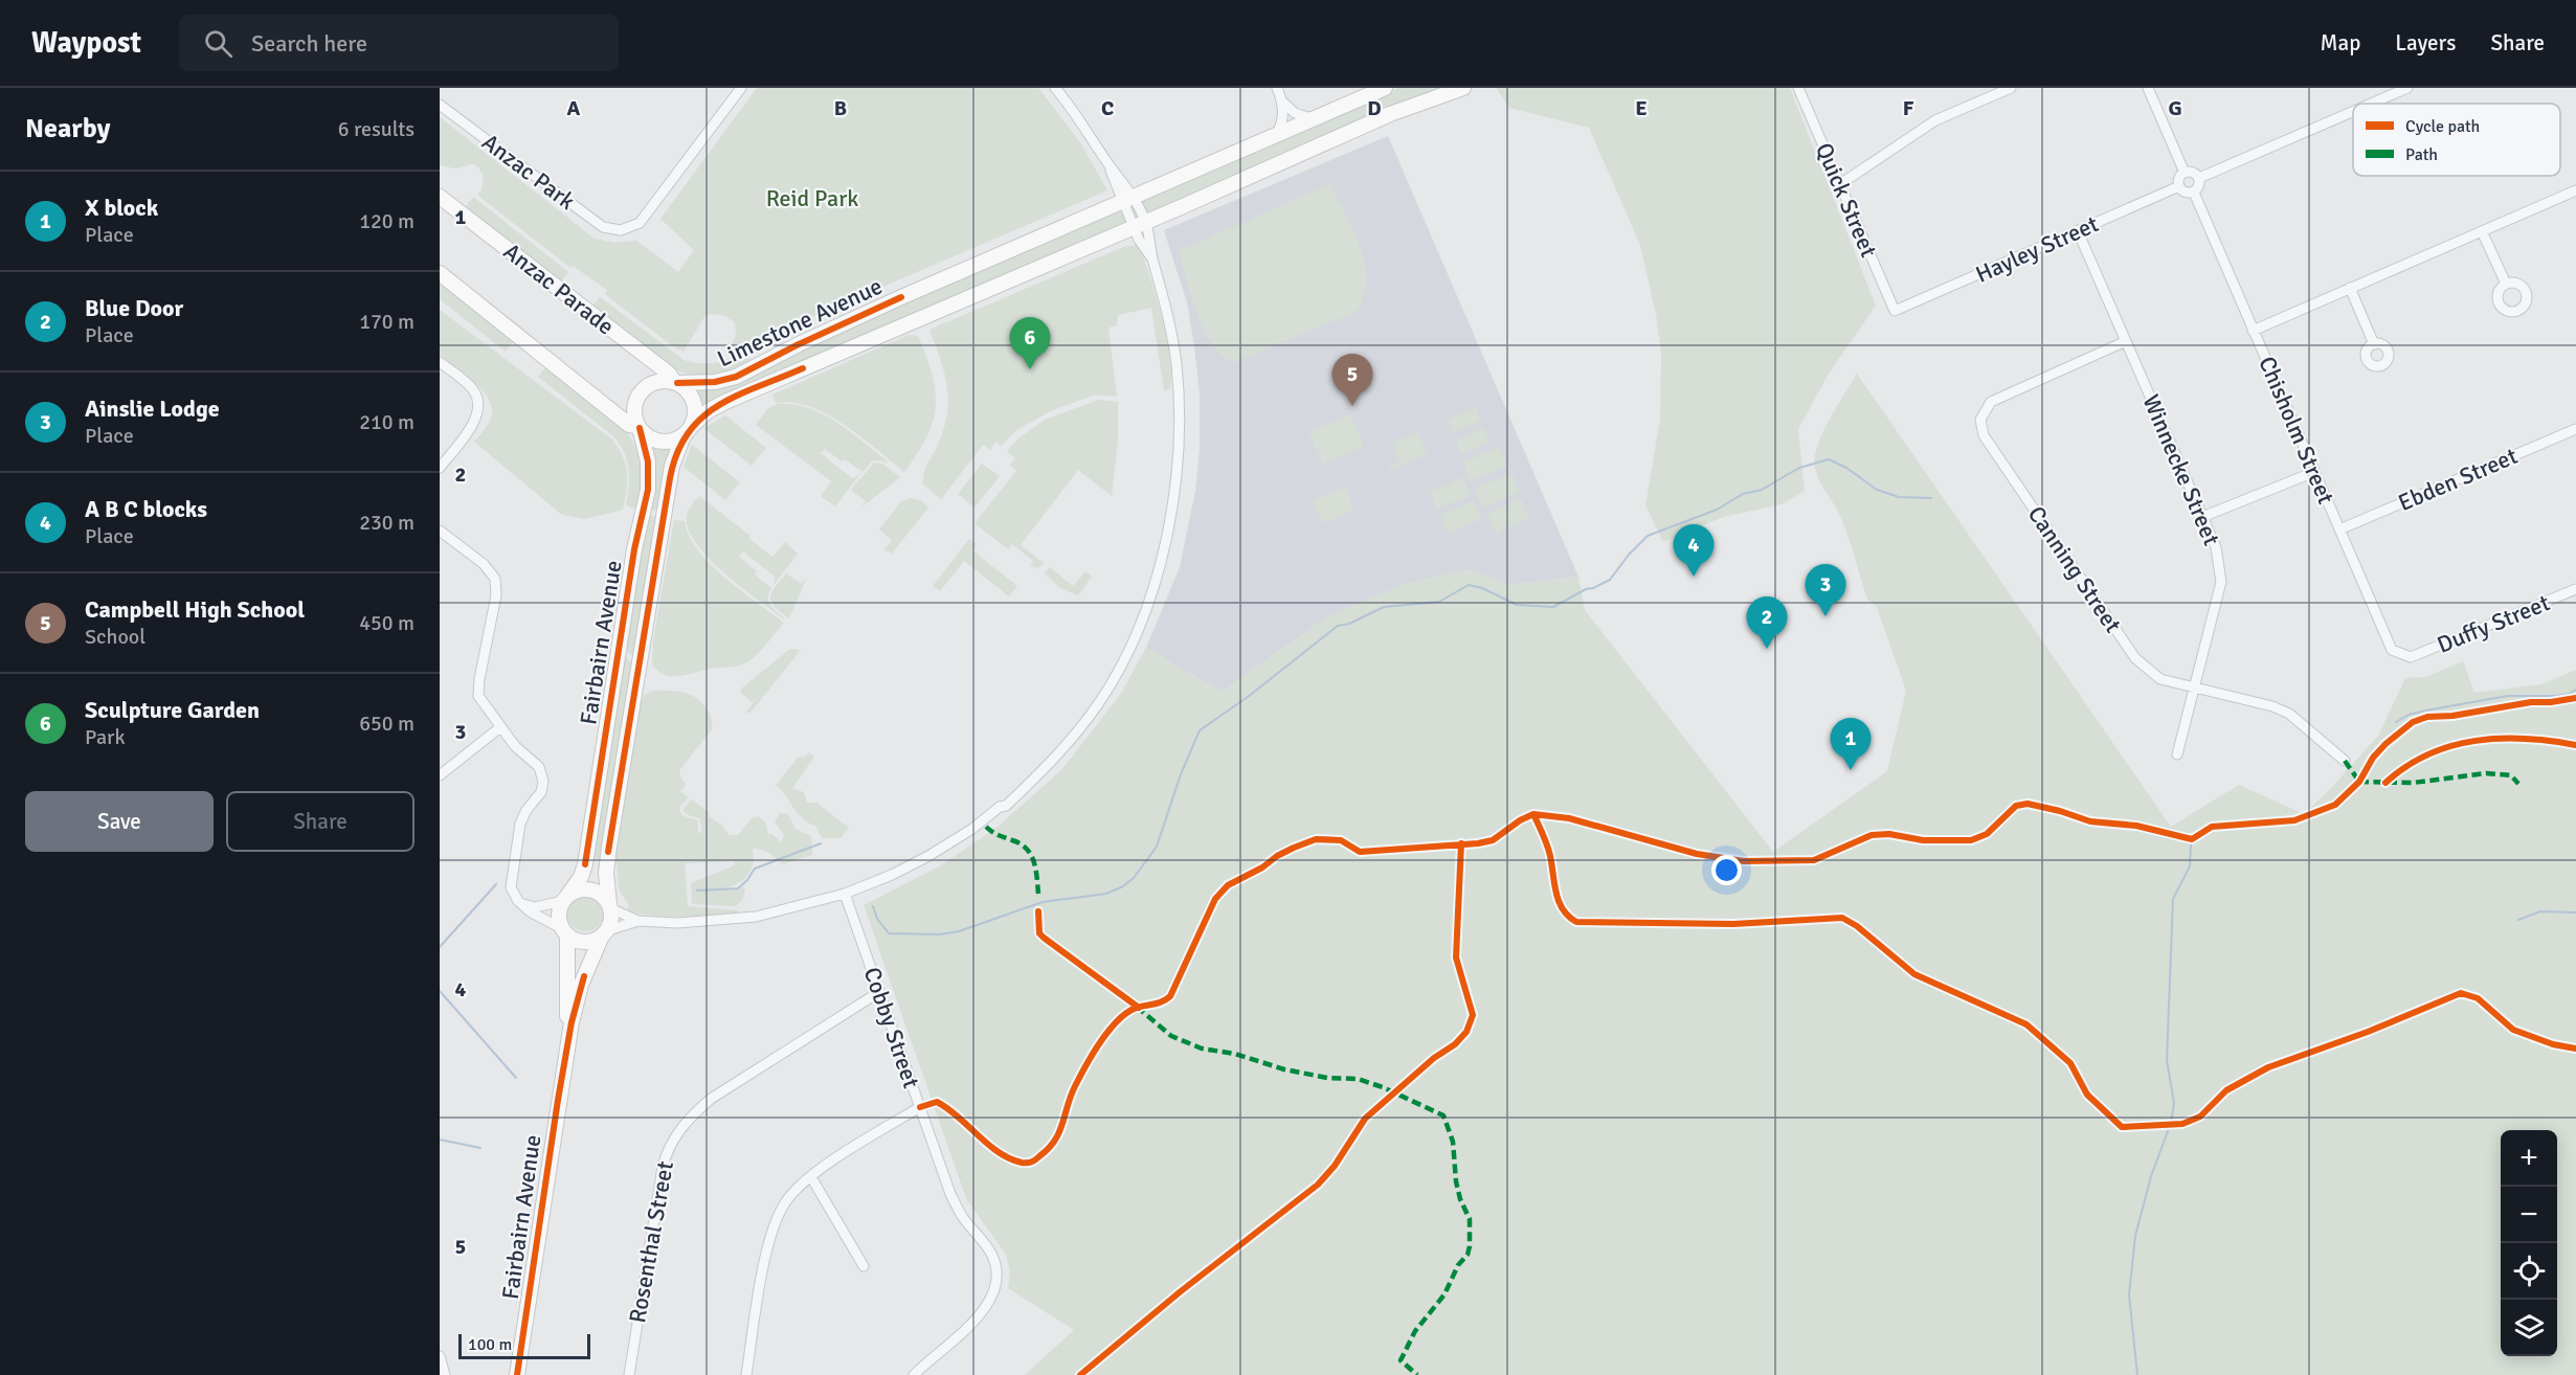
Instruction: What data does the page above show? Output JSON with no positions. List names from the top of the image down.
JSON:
{
  "streets": {
    "main road": ["Anzac Parade", "Limestone Avenue", "Fairbairn Avenue"],
    "street": [
      "Anzac Park",
      "Quick Street",
      "Hayley Street",
      "Chisholm Street",
      "Winnecke Street",
      "Ebden Street",
      "Canning Street",
      "Duffy Street",
      "Cobby Street",
      "Rosenthal Street"
    ]
  },
  "crossings": [
    ["Quick Street", "Hayley Street"],
    ["Hayley Street", "Chisholm Street"],
    ["Hayley Street", "Winnecke Street"],
    ["Anzac Parade", "Limestone Avenue"],
    ["Anzac Parade", "Fairbairn Avenue"],
    ["Limestone Avenue", "Fairbairn Avenue"],
    ["Chisholm Street", "Ebden Street"],
    ["Chisholm Street", "Duffy Street"],
    ["Winnecke Street", "Canning Street"],
    ["Cobby Street", "Rosenthal Street"]
  ],
  "parks": ["Reid Park"],
  "legend": ["Cycle path", "Path"],
  "scale_bar": "100 m",
  "page": {
    "header": "Waypost",
    "search": "Search here",
    "nav": ["Map", "Layers", "Share"],
    "heading": ["Nearby", "6 results"],
    "list": [
      {
        "mark": "1",
        "name": "X block",
        "note": "Place",
        "value": "120 m"
      },
      {
        "mark": "2",
        "name": "Blue Door",
        "note": "Place",
        "value": "170 m"
      },
      {
        "mark": "3",
        "name": "Ainslie Lodge",
        "note": "Place",
        "value": "210 m"
      },
      {
        "mark": "4",
        "name": "A B C blocks",
        "note": "Place",
        "value": "230 m"
      },
      {
        "mark": "5",
        "name": "Campbell High School",
        "note": "School",
        "value": "450 m"
      },
      {
        "mark": "6",
        "name": "Sculpture Garden",
        "note": "Park",
        "value": "650 m"
      }
    ],
    "pins": [
      "6",
      "5",
      "4",
      "3",
      "2",
      "1"
    ],
    "buttons": ["Save", "Share"],
    "map_buttons": ["+", "−"],
    "scale": "100 m"
  },
  "grid": {
    "columns": [
      "A",
      "B",
      "C",
      "D",
      "E",
      "F",
      "G"
    ],
    "rows": [
      "1",
      "2",
      "3",
      "4",
      "5"
    ]
  }
}
